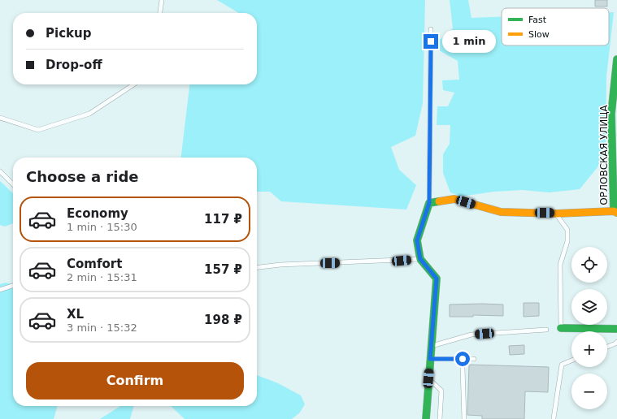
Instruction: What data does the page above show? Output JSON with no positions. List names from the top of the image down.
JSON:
{
  "streets": {
    "street": ["ОРЛОВСКАЯ УЛИЦА"]
  },
  "legend": ["Fast", "Slow"],
  "page": {
    "banner": ["Pickup", "Drop-off"],
    "bubble": "1 min",
    "heading": "Choose a ride",
    "list": [
      {
        "name": "Economy",
        "note": "1 min · 15:30",
        "value": "117 ₽"
      },
      {
        "name": "Comfort",
        "note": "2 min · 15:31",
        "value": "157 ₽"
      },
      {
        "name": "XL",
        "note": "3 min · 15:32",
        "value": "198 ₽"
      }
    ],
    "map_buttons": ["+", "−"],
    "buttons": "Confirm"
  }
}
